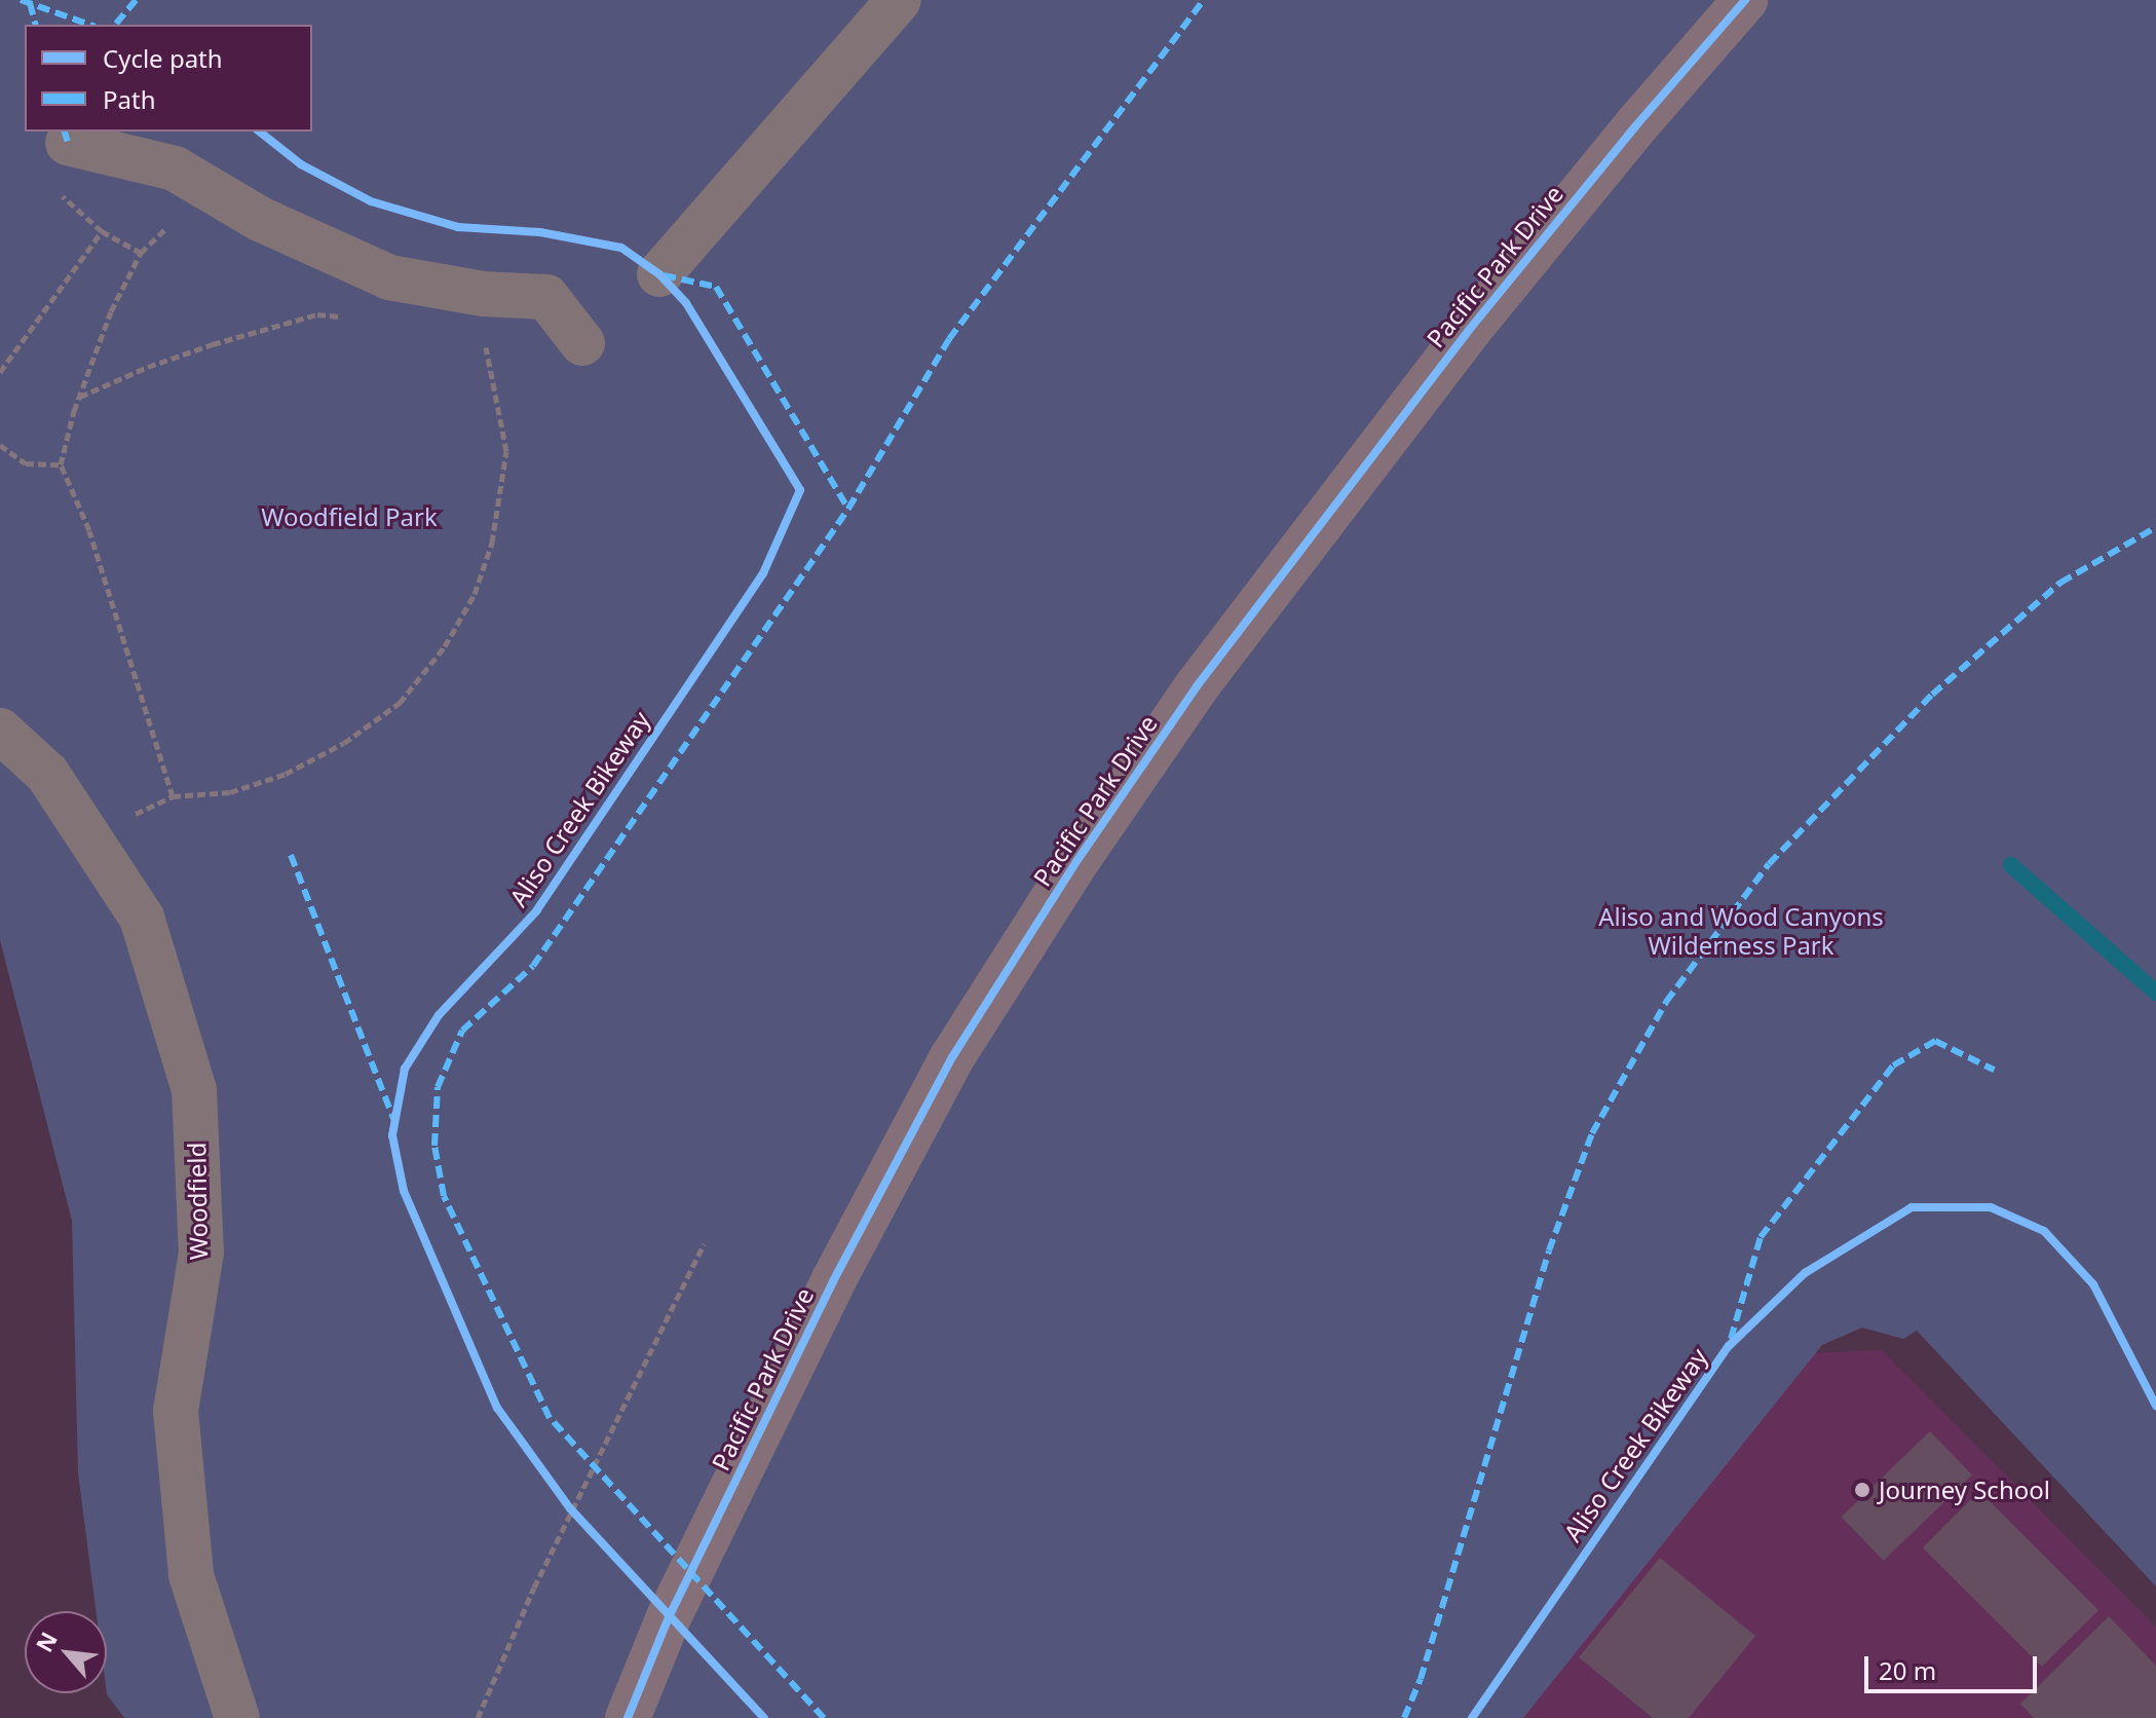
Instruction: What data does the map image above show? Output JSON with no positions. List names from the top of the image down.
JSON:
{
  "streets": {
    "main road": ["Pacific Park Drive"],
    "street": ["Woodfield"],
    "cycle path": ["Aliso Creek Bikeway"]
  },
  "parks": ["Woodfield Park", "Aliso and Wood Canyons Wilderness Park"],
  "places": ["Journey School"],
  "legend": ["Cycle path", "Path"],
  "scale_bar": "20 m",
  "north": "top left"
}
